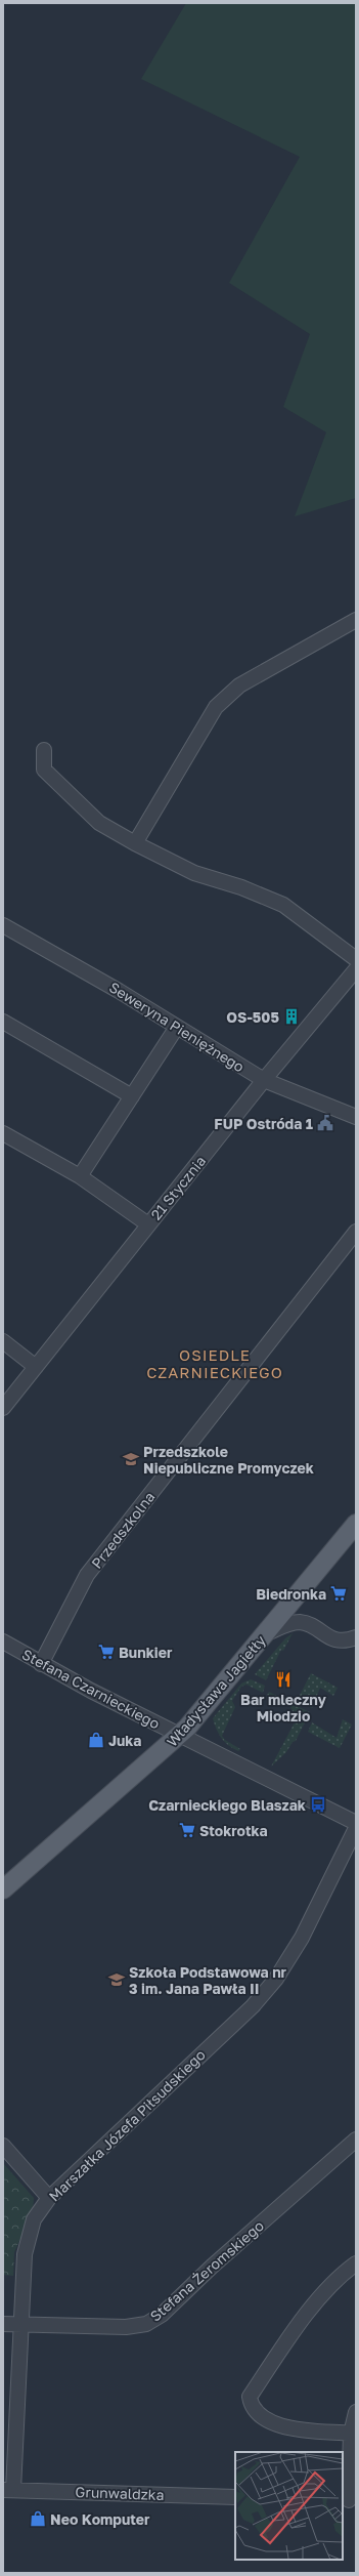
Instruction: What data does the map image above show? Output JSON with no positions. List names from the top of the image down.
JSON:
{
  "streets": {
    "main road": ["Władysława Jagiełły"],
    "street": [
      "Seweryna Pieniężnego",
      "21 Stycznia",
      "Przedszkolna",
      "Stefana Czarnieckiego",
      "Marszałka Józefa Piłsudskiego",
      "Stefana Żeromskiego",
      "Grunwaldzka"
    ]
  },
  "crossings": [
    ["Seweryna Pieniężnego", "21 Stycznia"],
    ["Przedszkolna", "Stefana Czarnieckiego"],
    ["Stefana Czarnieckiego", "Władysława Jagiełły"],
    ["Marszałka Józefa Piłsudskiego", "Stefana Żeromskiego"],
    ["Marszałka Józefa Piłsudskiego", "Grunwaldzka"]
  ],
  "districts": ["OSIEDLE CZARNIECKIEGO"],
  "places": {
    "building": ["OS-505"],
    "public building": ["FUP Ostróda 1"],
    "school or university": ["Przedszkole Niepubliczne Promyczek", "Szkoła Podstawowa nr 3 im. Jana Pawła II"],
    "supermarket": ["Biedronka", "Bunkier", "Stokrotka"],
    "restaurant": ["Bar mleczny Miodzio"],
    "shop": ["Juka", "Neo Komputer"],
    "bus stop": ["Czarnieckiego Blaszak"]
  }
}
